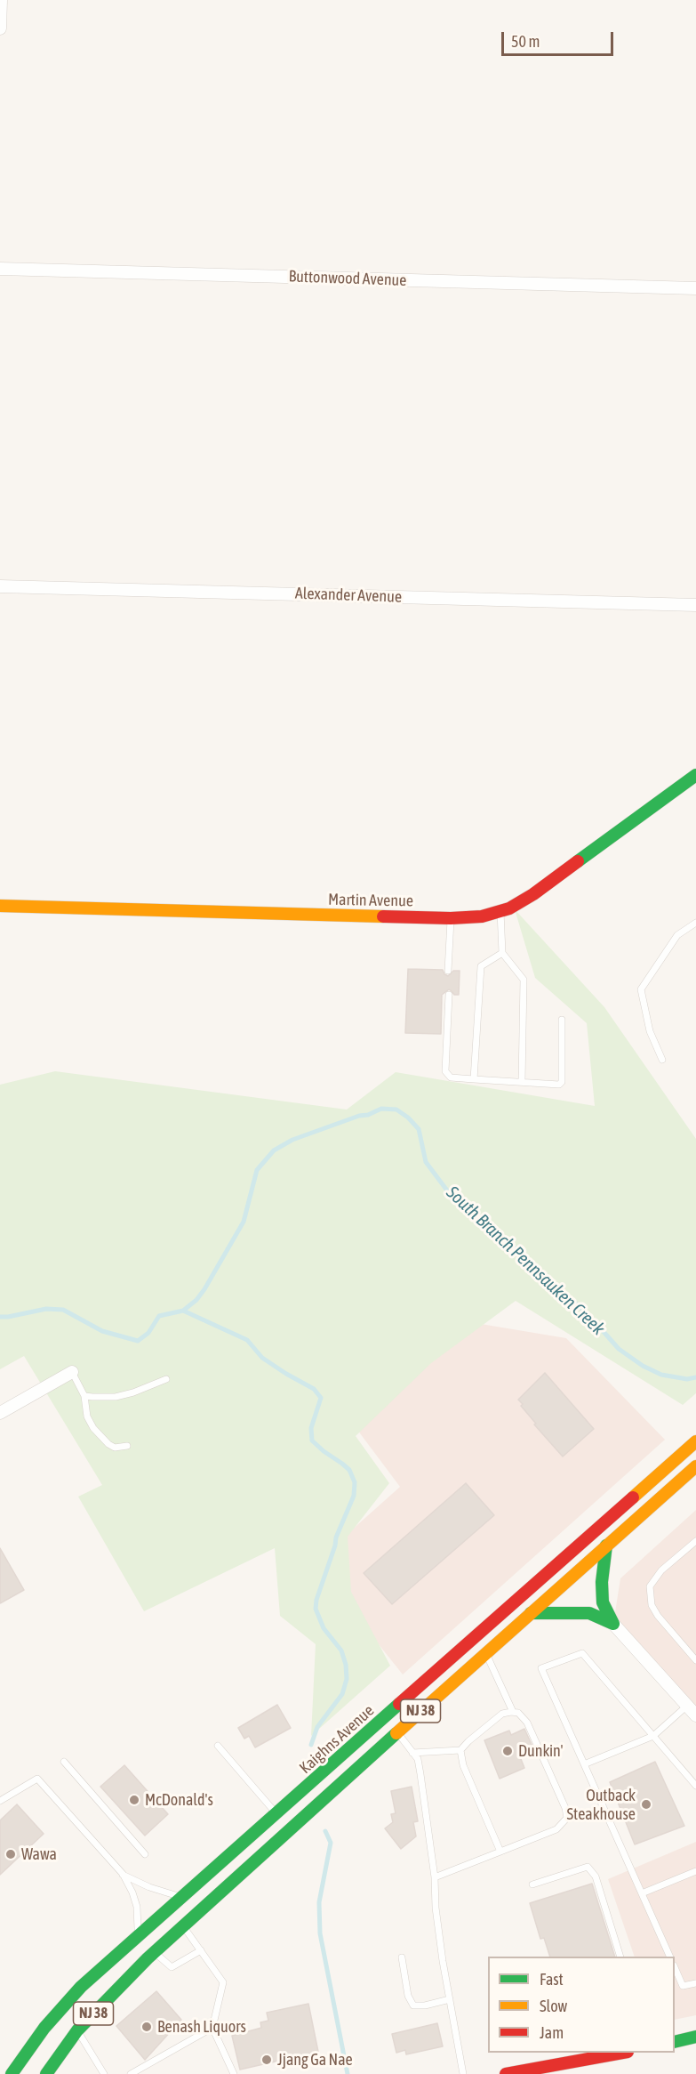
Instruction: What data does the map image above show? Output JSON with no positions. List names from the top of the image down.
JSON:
{
  "streets": {
    "main road": ["Martin Avenue", "NJ 38", "Kaighns Avenue"],
    "street": ["Buttonwood Avenue", "Alexander Avenue"]
  },
  "water": ["South Branch Pennsauken Creek"],
  "places": [
    "Dunkin'",
    "McDonald's",
    "Outback Steakhouse",
    "Wawa",
    "Benash Liquors",
    "Jjang Ga Nae"
  ],
  "legend": ["Fast", "Slow", "Jam"],
  "scale_bar": "50 m"
}
